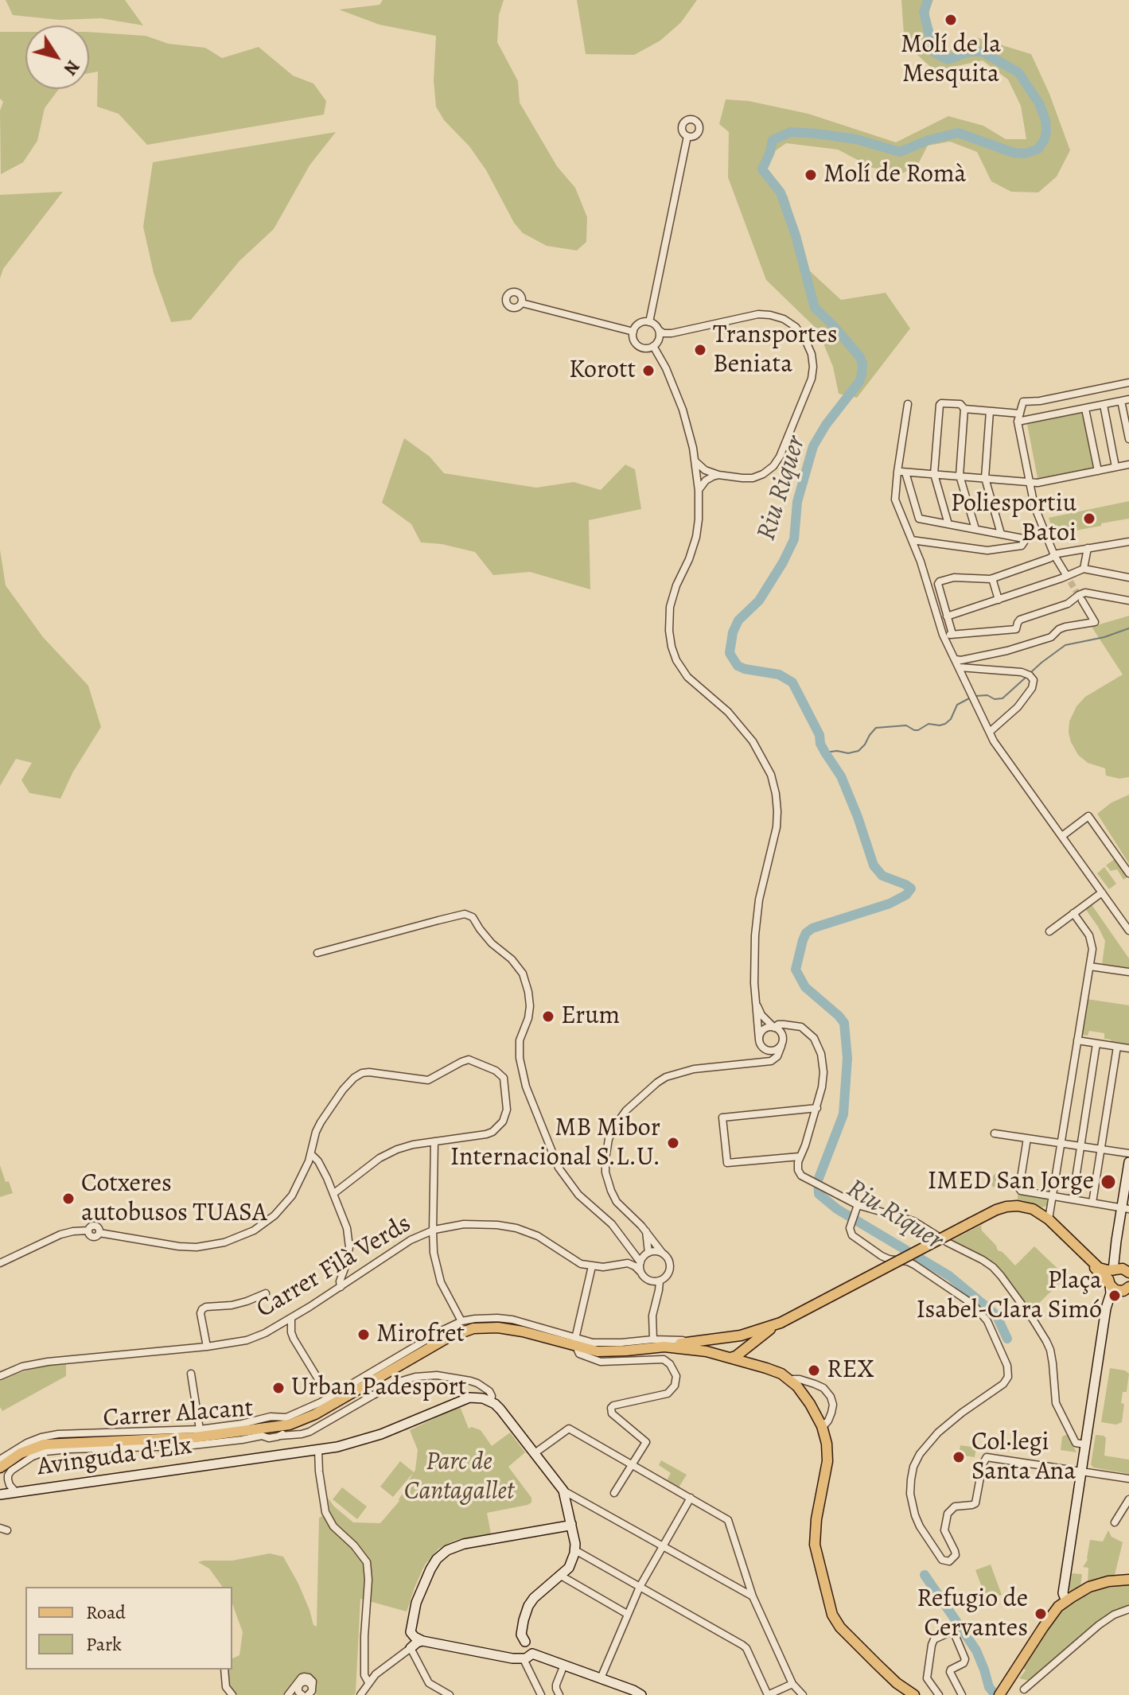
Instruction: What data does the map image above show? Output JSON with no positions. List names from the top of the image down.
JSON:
{
  "streets": {
    "main road": ["Carrer Alacant"],
    "street": ["Carrer Filà Verds", "Avinguda d'Elx"]
  },
  "crossings": [
    ["Carrer Alacant", "Avinguda d'Elx"]
  ],
  "water": ["Riu Riquer"],
  "parks": ["Parc de Cantagallet"],
  "places": [
    "Molí de la Mesquita",
    "Molí de Romà",
    "Transportes Beniata",
    "Korott",
    "Poliesportiu Batoi",
    "Erum",
    "MB Mibor Internacional S.L.U.",
    "IMED San Jorge",
    "Cotxeres autobusos TUASA",
    "Plaça Isabel-Clara Simó",
    "Mirofret",
    "REX",
    "Urban Padesport",
    "Col·legi Santa Ana",
    "Refugio de Cervantes"
  ],
  "legend": ["Road", "Park"],
  "north": "bottom right"
}
